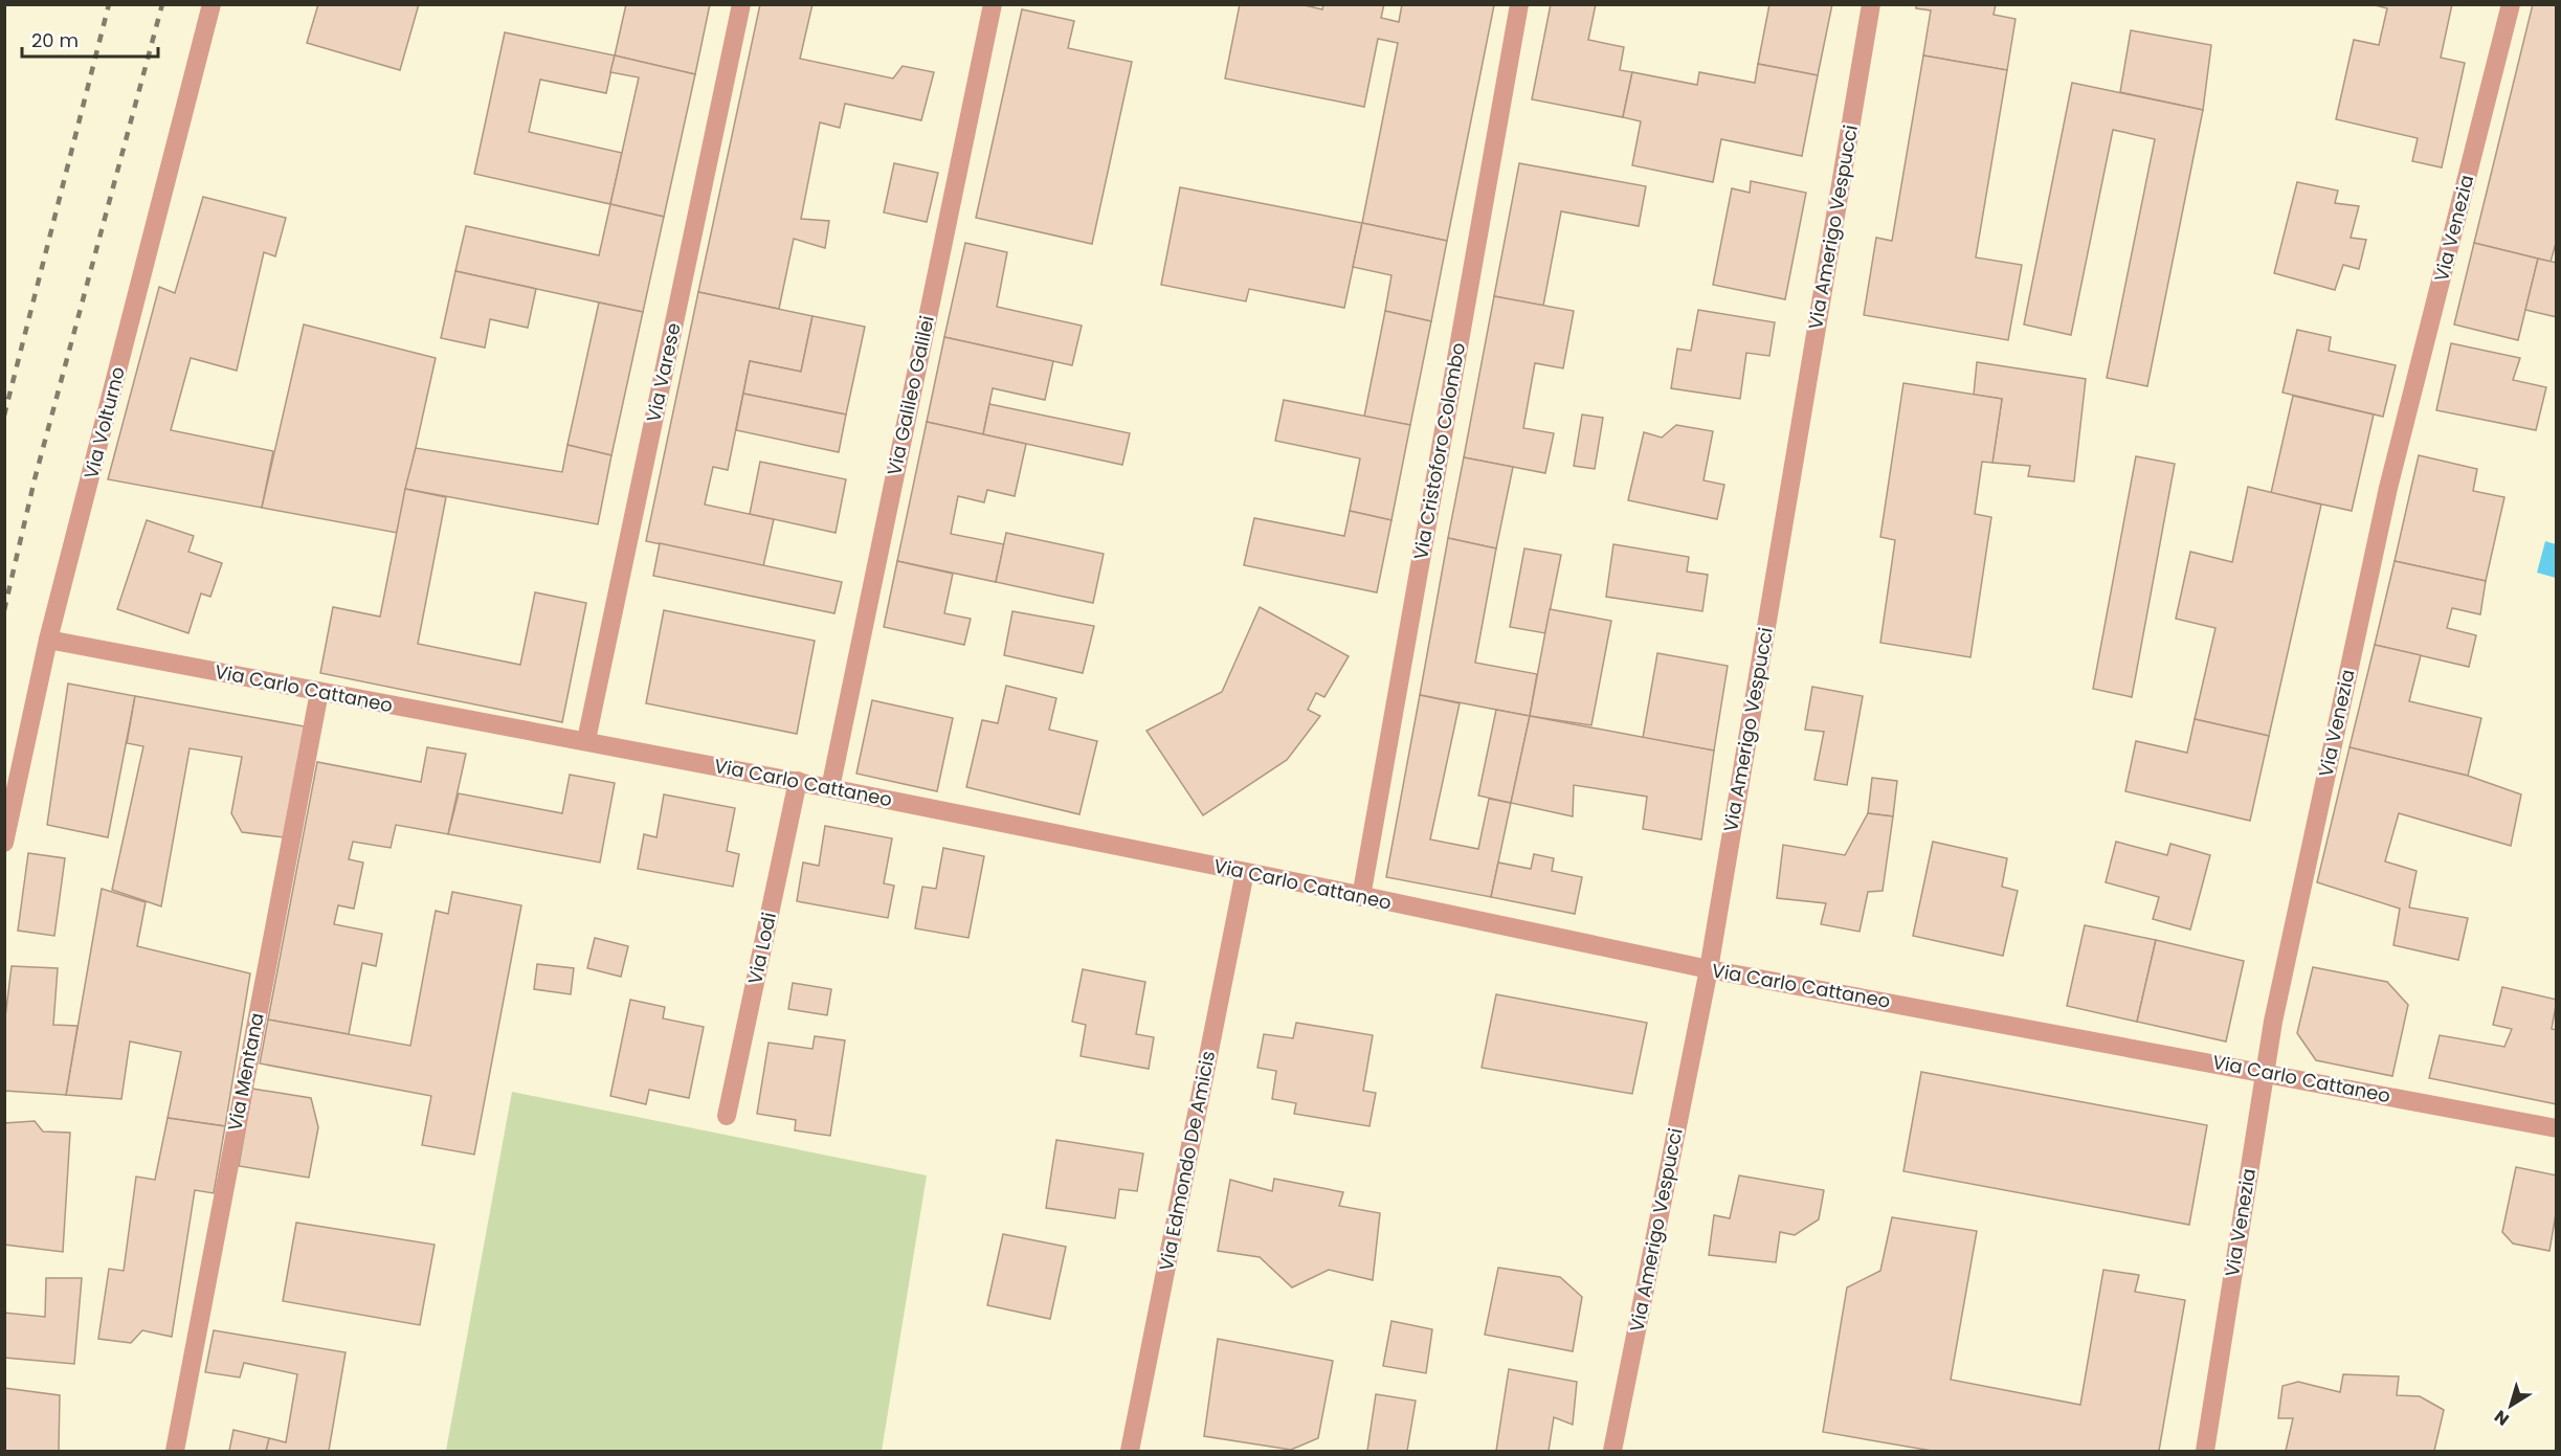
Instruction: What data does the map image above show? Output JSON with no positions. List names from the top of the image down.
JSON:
{
  "streets": {
    "street": [
      "Via Amerigo Vespucci",
      "Via Venezia",
      "Via Varese",
      "Via Galileo Galilei",
      "Via Volturno",
      "Via Cristoforo Colombo",
      "Via Carlo Cattaneo",
      "Via Lodi",
      "Via Mentana",
      "Via Edmondo De Amicis"
    ]
  },
  "crossings": [
    ["Via Amerigo Vespucci", "Via Carlo Cattaneo"],
    ["Via Venezia", "Via Carlo Cattaneo"],
    ["Via Varese", "Via Carlo Cattaneo"],
    ["Via Galileo Galilei", "Via Carlo Cattaneo"],
    ["Via Volturno", "Via Carlo Cattaneo"],
    ["Via Cristoforo Colombo", "Via Carlo Cattaneo"],
    ["Via Carlo Cattaneo", "Via Lodi"],
    ["Via Carlo Cattaneo", "Via Mentana"],
    ["Via Carlo Cattaneo", "Via Edmondo De Amicis"]
  ],
  "scale_bar": "20 m",
  "north": "bottom left"
}
